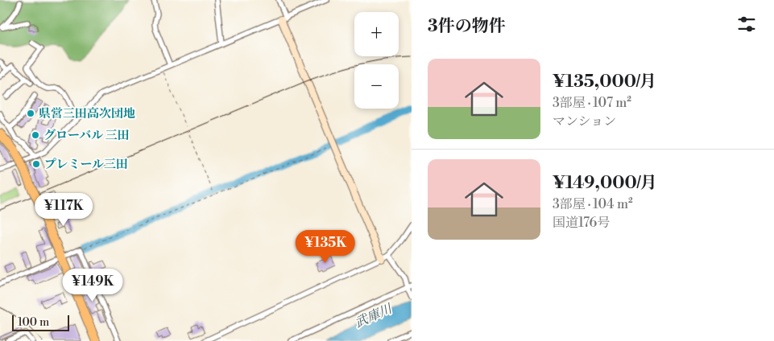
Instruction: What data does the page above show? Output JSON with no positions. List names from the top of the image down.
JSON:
{
  "water": ["武庫川"],
  "places": ["県営三田高次団地", "グローバル 三田", "プレミール三田"],
  "scale_bar": "100 m",
  "page": {
    "heading": "3件の物件",
    "map_buttons": ["+", "−"],
    "list": [
      {
        "name": "¥135,000/月",
        "note": "3部屋 · 107 m² · マンション"
      },
      {
        "name": "¥149,000/月",
        "note": "3部屋 · 104 m² · 国道176号"
      }
    ],
    "price": ["¥117K", "¥135K", "¥149K"],
    "scale": "100 m"
  }
}
